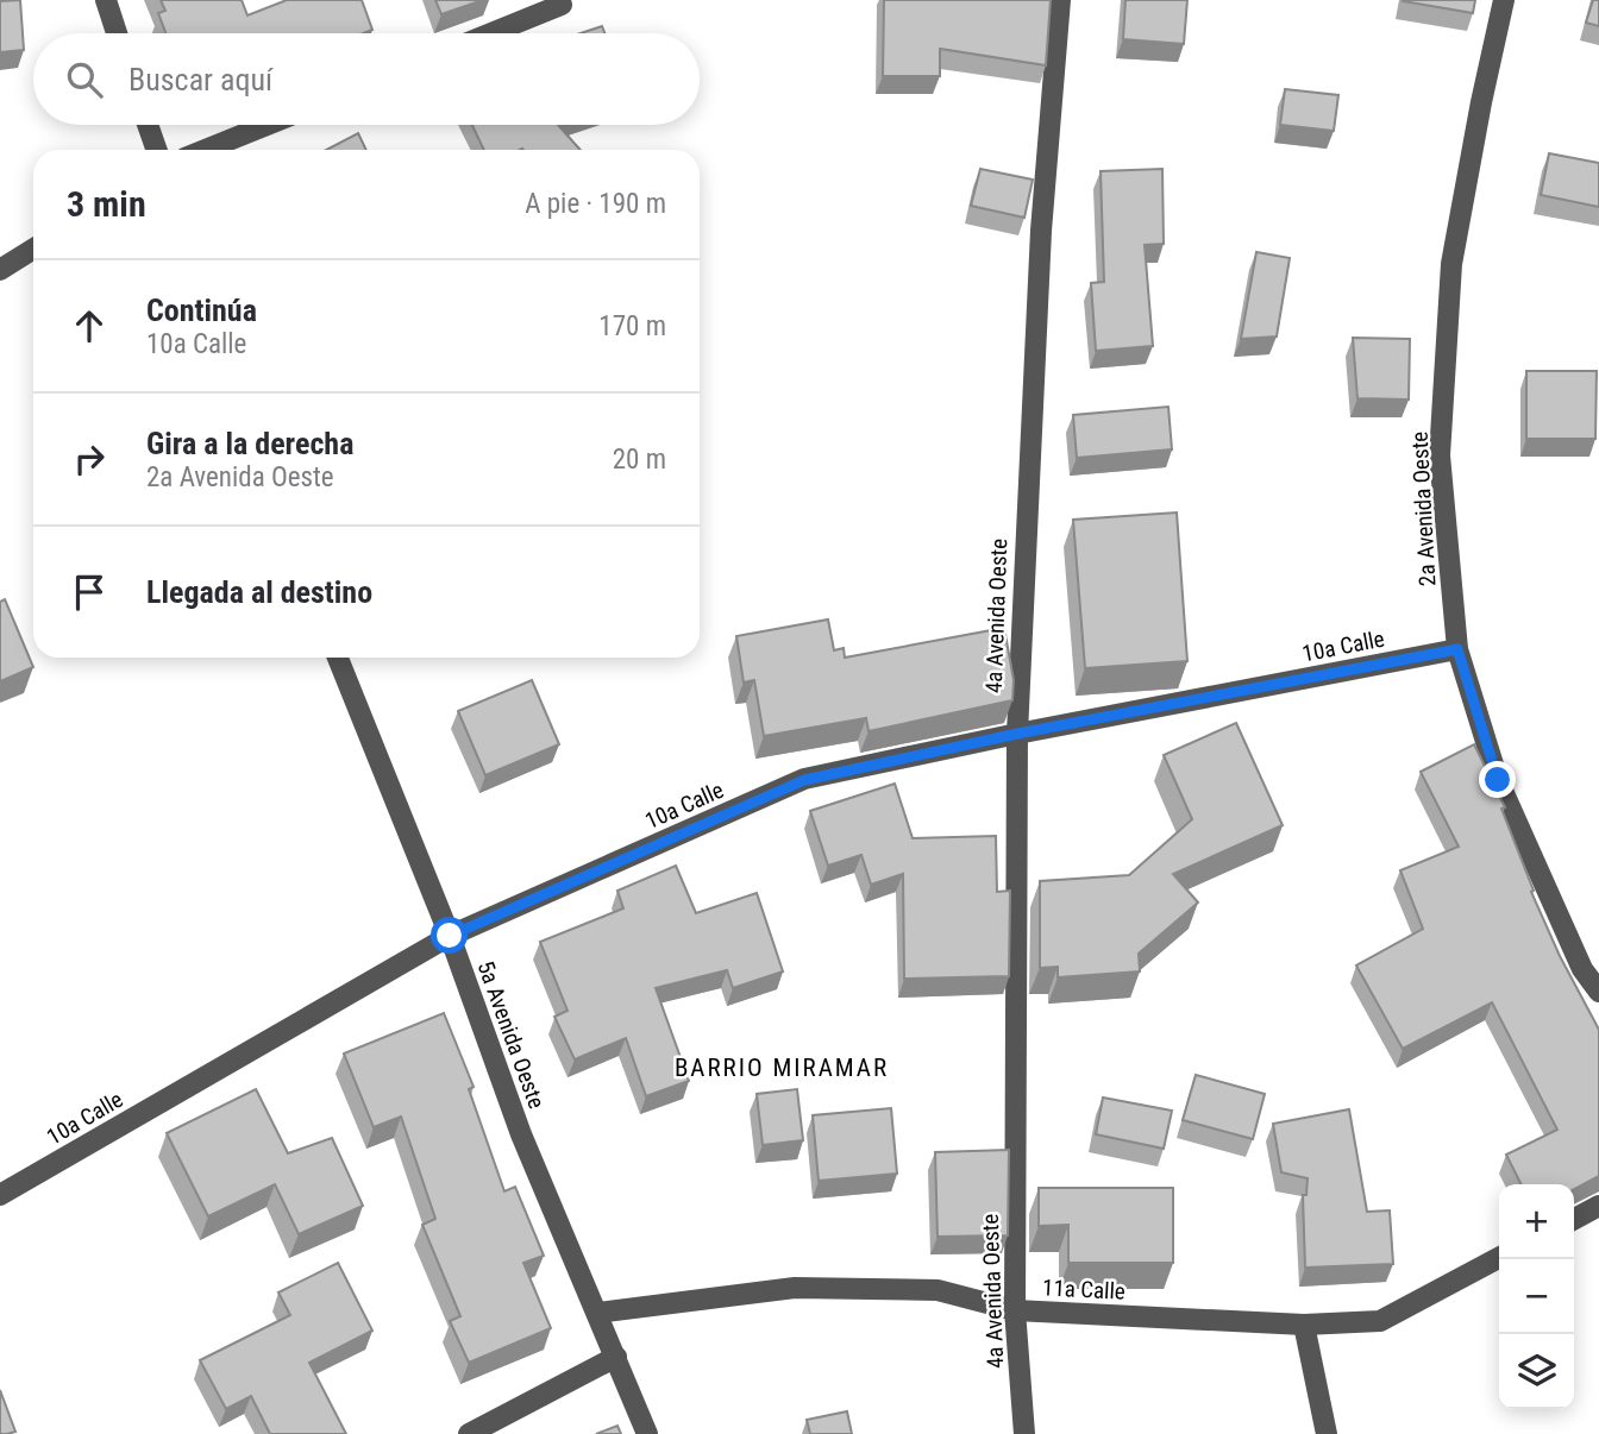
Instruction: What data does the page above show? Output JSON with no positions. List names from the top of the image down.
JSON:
{
  "streets": {
    "street": [
      "2a Avenida Oeste",
      "4a Avenida Oeste",
      "10a Calle",
      "5a Avenida Oeste",
      "11a Calle"
    ]
  },
  "crossings": [
    ["2a Avenida Oeste", "10a Calle"],
    ["4a Avenida Oeste", "10a Calle"],
    ["4a Avenida Oeste", "11a Calle"],
    ["10a Calle", "5a Avenida Oeste"],
    ["5a Avenida Oeste", "11a Calle"]
  ],
  "districts": ["BARRIO MIRAMAR"],
  "page": {
    "search": "Buscar aquí",
    "heading": ["3 min", "A pie · 190 m"],
    "list": [
      ["Continúa", "10a Calle", "170 m"],
      ["Gira a la derecha", "2a Avenida Oeste", "20 m"],
      "Llegada al destino"
    ],
    "map_buttons": ["+", "−"]
  }
}
